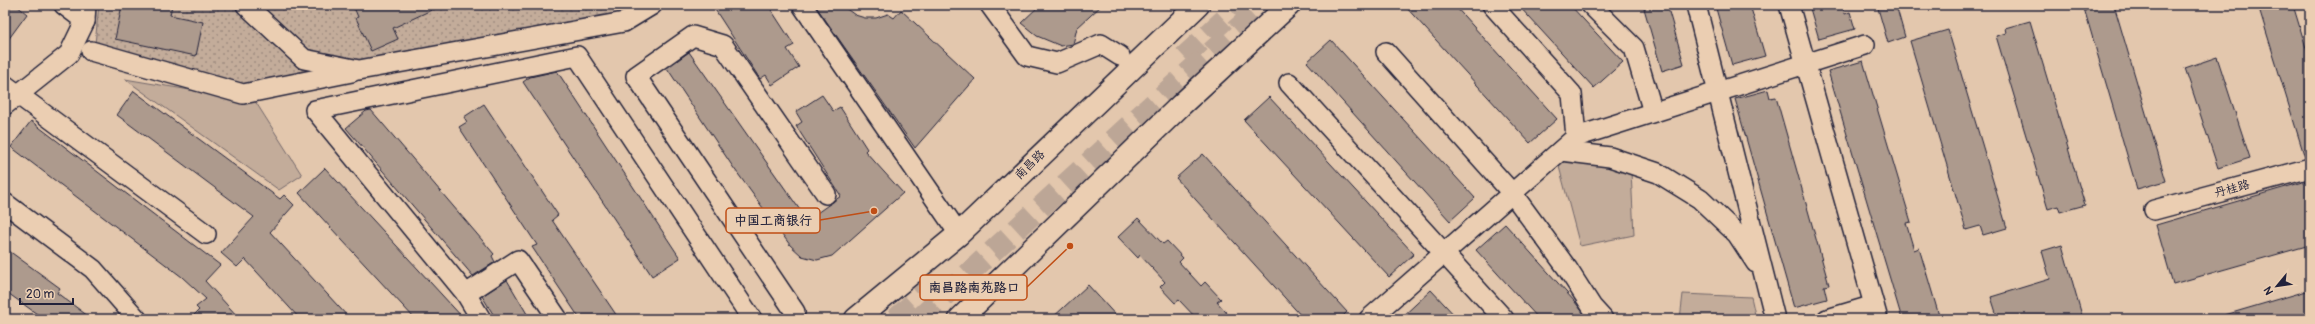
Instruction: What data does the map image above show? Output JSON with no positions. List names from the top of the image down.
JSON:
{
  "streets": {
    "main road": ["南昌路"],
    "street": ["丹桂路"]
  },
  "places": ["中国工商银行", "南昌路南苑路口"],
  "scale_bar": "20 m",
  "north": "bottom left"
}
